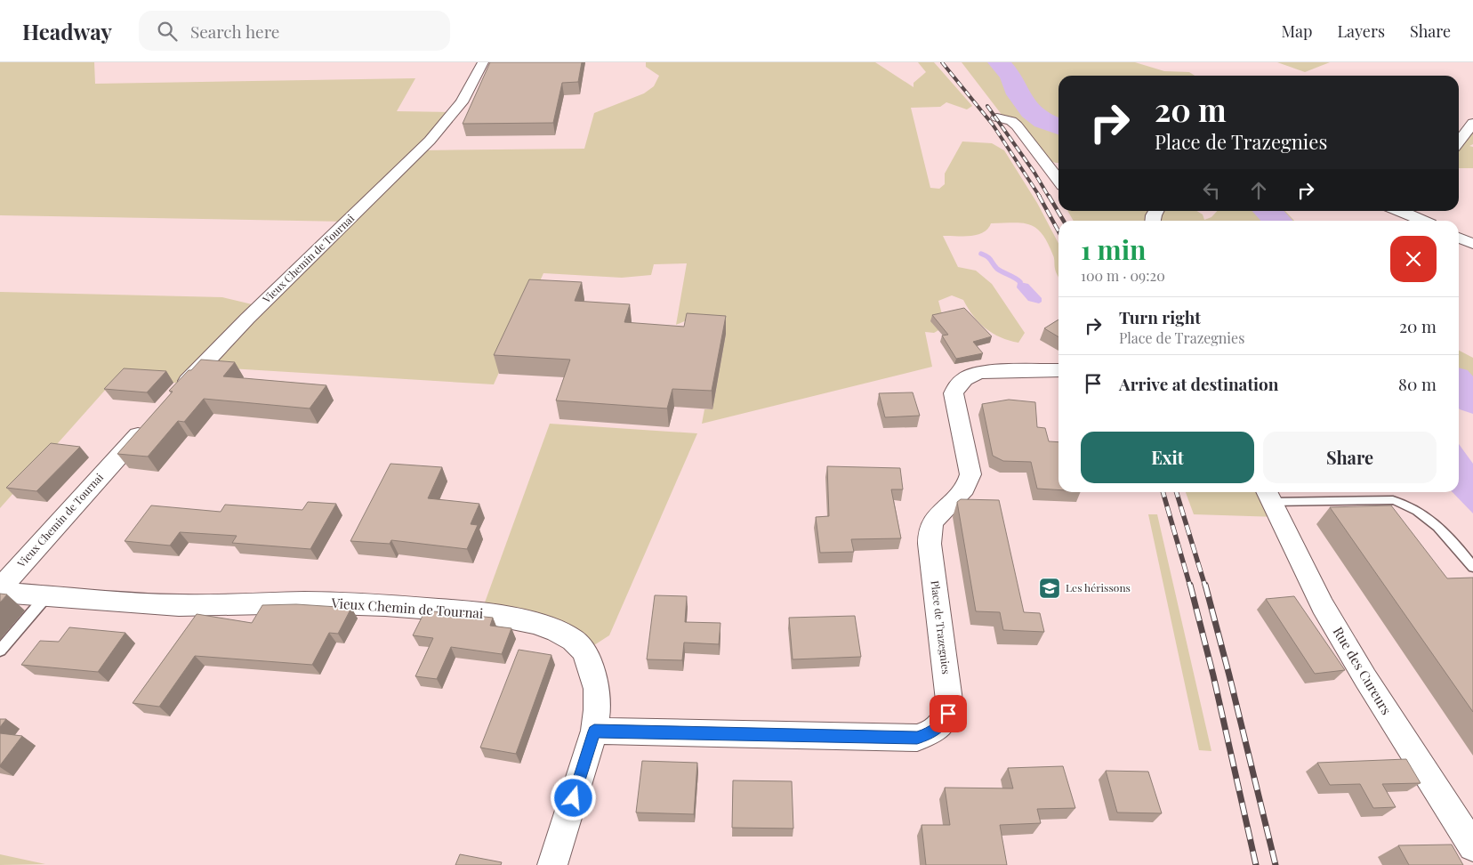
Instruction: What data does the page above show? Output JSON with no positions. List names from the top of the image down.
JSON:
{
  "streets": {
    "street": ["Vieux Chemin de Tournai", "Place de Trazegnies", "Rue des Cureurs"]
  },
  "crossings": [
    ["Vieux Chemin de Tournai", "Place de Trazegnies"]
  ],
  "places": {
    "school or university": ["Les hérissons"]
  },
  "page": {
    "header": "Headway",
    "search": "Search here",
    "nav": ["Map", "Layers", "Share"],
    "turn": ["20 m", "Place de Trazegnies"],
    "heading": ["1 min", "100 m · 09:20"],
    "list": [
      {
        "name": "Turn right",
        "note": "Place de Trazegnies",
        "value": "20 m"
      },
      {
        "name": "Arrive at destination",
        "value": "80 m"
      }
    ],
    "buttons": ["Exit", "Share"]
  }
}
